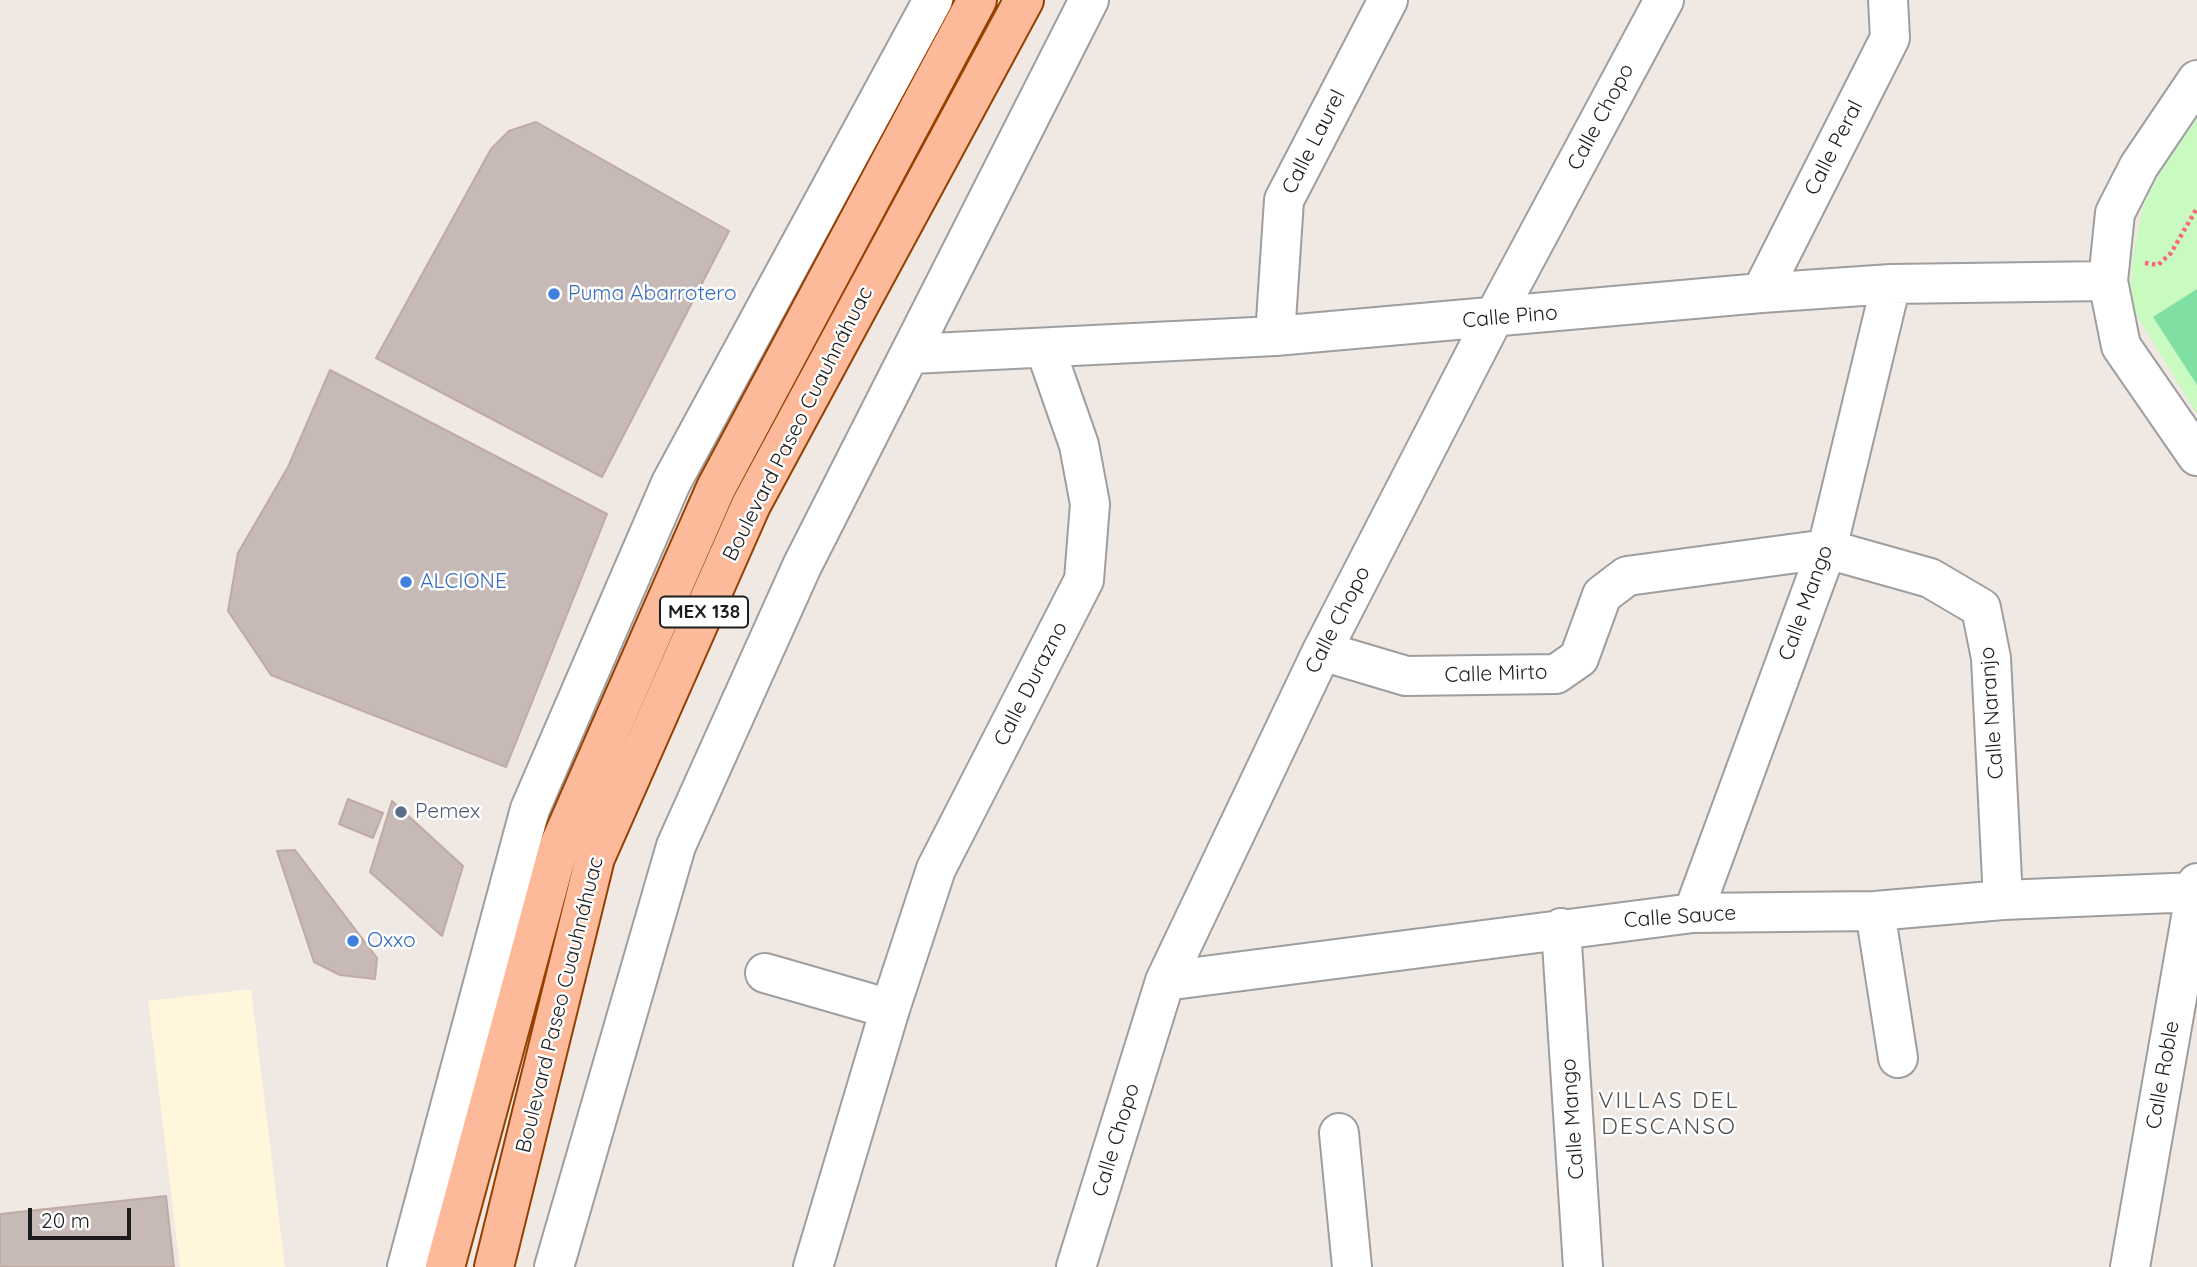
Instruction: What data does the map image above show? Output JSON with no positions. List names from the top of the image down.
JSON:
{
  "streets": {
    "main road": ["Boulevard Paseo Cuauhnáhuac", "MEX 138"],
    "street": [
      "Calle Chopo",
      "Calle Laurel",
      "Calle Peral",
      "Calle Pino",
      "Calle Mango",
      "Calle Mirto",
      "Calle Durazno",
      "Calle Naranjo",
      "Calle Sauce",
      "Calle Roble"
    ]
  },
  "crossings": [
    ["Calle Chopo", "Calle Pino"],
    ["Calle Chopo", "Calle Mirto"],
    ["Calle Chopo", "Calle Sauce"],
    ["Calle Laurel", "Calle Pino"],
    ["Calle Peral", "Calle Pino"],
    ["Calle Pino", "Calle Mango"],
    ["Calle Pino", "MEX 138"],
    ["Calle Pino", "Calle Durazno"],
    ["Calle Mango", "Calle Mirto"],
    ["Calle Mango", "Calle Naranjo"],
    ["Calle Mango", "Calle Sauce"],
    ["Calle Mirto", "Calle Naranjo"],
    ["Calle Naranjo", "Calle Sauce"],
    ["Calle Sauce", "Calle Roble"]
  ],
  "districts": ["VILLAS DEL DESCANSO"],
  "places": [
    "Puma Abarrotero",
    "ALCIONE",
    "Pemex",
    "Oxxo"
  ],
  "scale_bar": "20 m"
}
